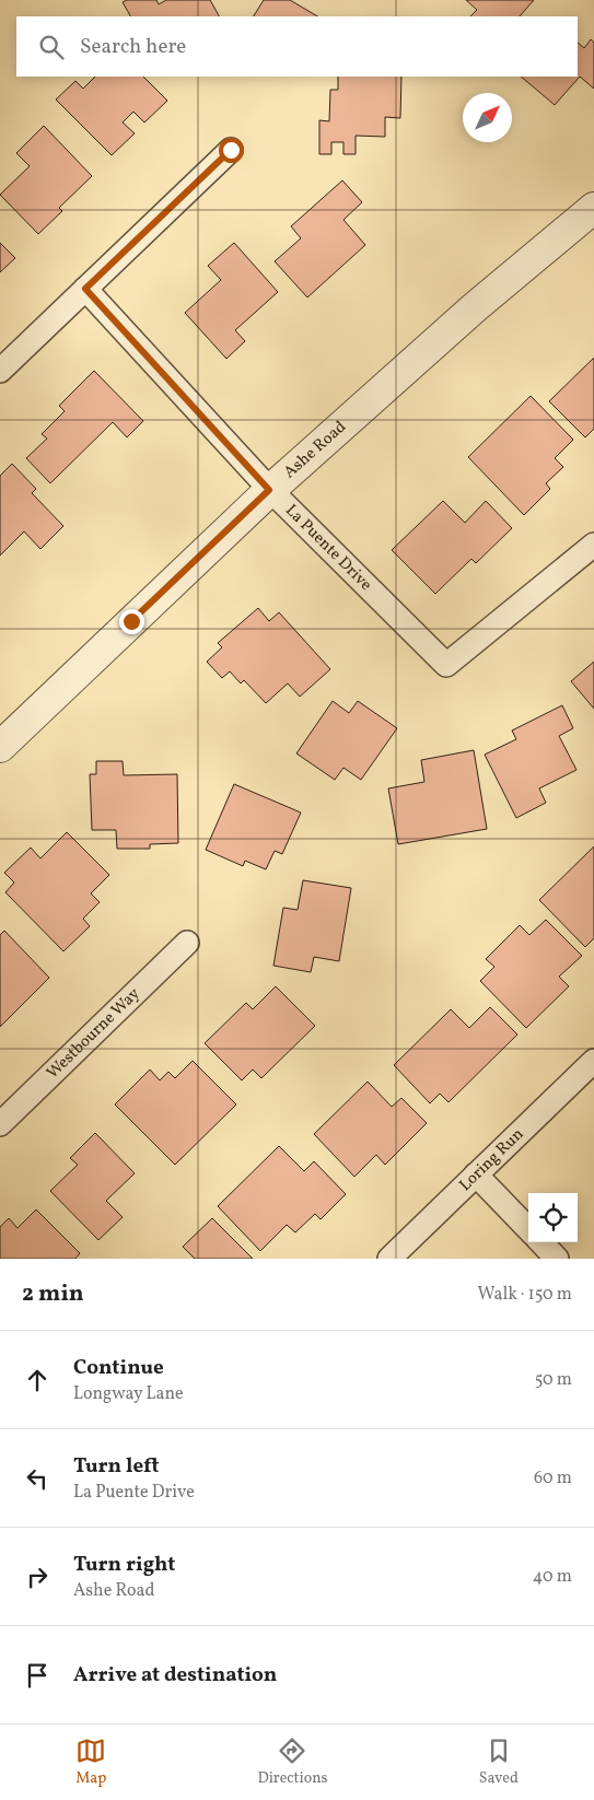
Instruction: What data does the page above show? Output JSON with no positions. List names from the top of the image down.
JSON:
{
  "streets": {
    "street": [
      "Ashe Road",
      "La Puente Drive",
      "Westbourne Way",
      "Loring Run"
    ]
  },
  "crossings": [
    ["Ashe Road", "La Puente Drive"]
  ],
  "north": "top right",
  "page": {
    "search": "Search here",
    "heading": ["2 min", "Walk · 150 m"],
    "list": [
      ["Continue", "Longway Lane", "50 m"],
      ["Turn left", "La Puente Drive", "60 m"],
      ["Turn right", "Ashe Road", "40 m"],
      "Arrive at destination"
    ],
    "nav": ["Map", "Directions", "Saved"]
  }
}
